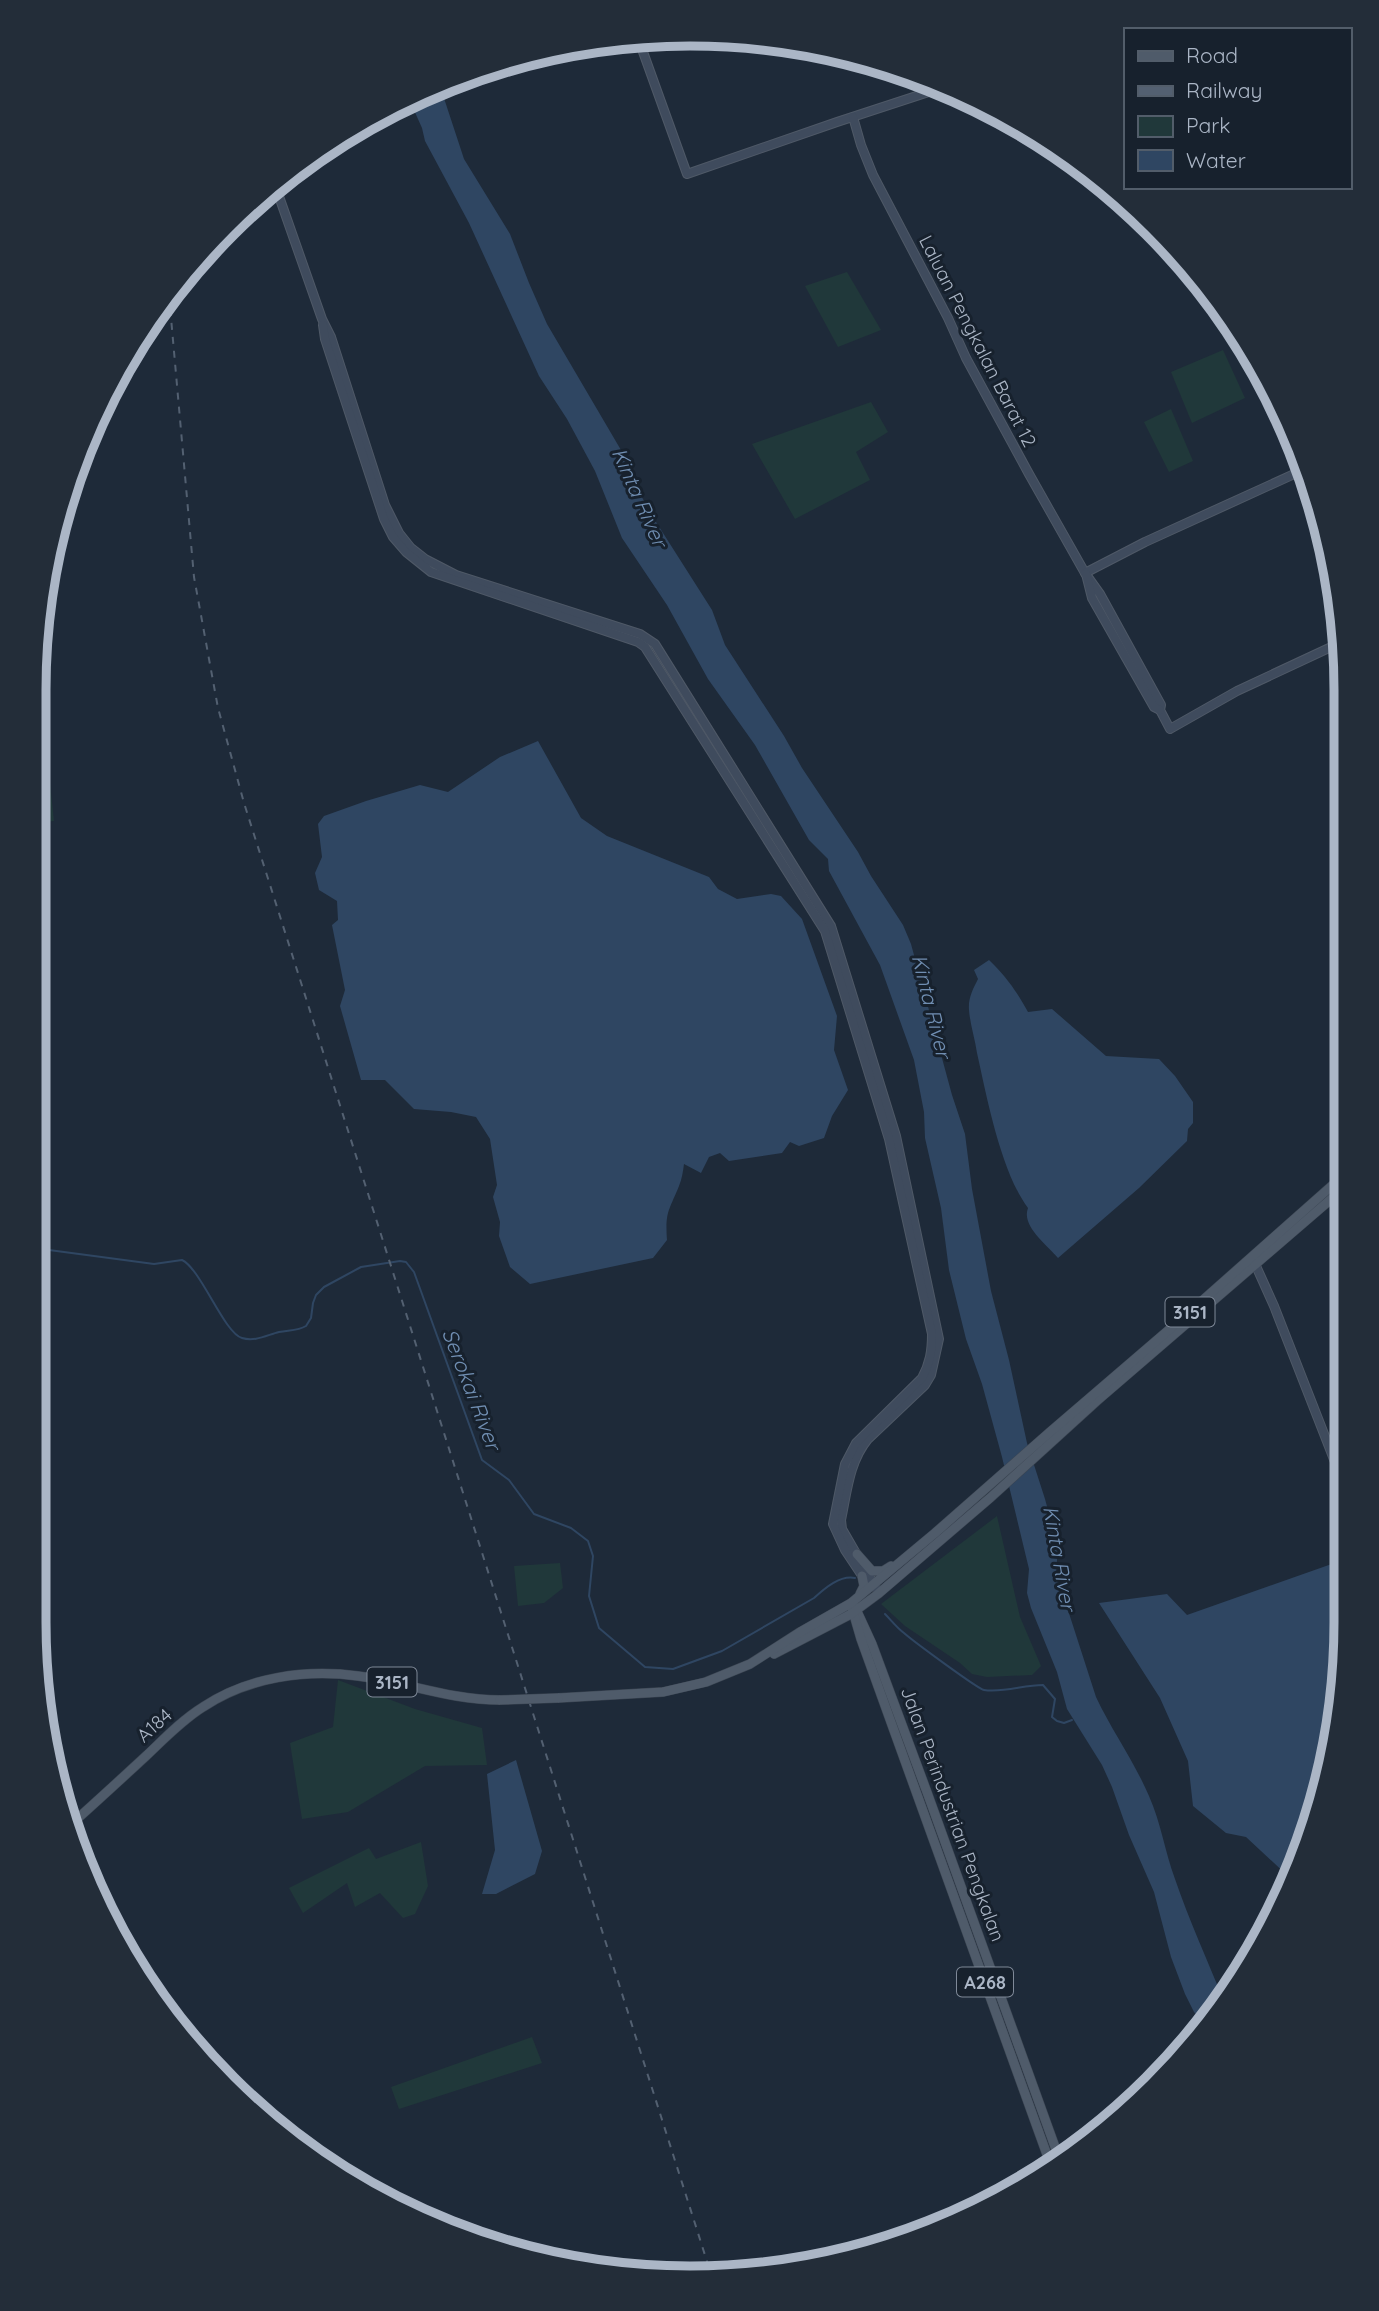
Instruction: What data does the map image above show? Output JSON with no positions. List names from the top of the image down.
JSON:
{
  "streets": {
    "main road": [
      "3151",
      "A184",
      "Jalan Perindustrian Pengkalan",
      "A268"
    ],
    "street": ["Laluan Pengkalan Barat 12"]
  },
  "crossings": [
    ["3151", "A184"],
    ["3151", "Jalan Perindustrian Pengkalan"]
  ],
  "water": ["Kinta River", "Serokai River"],
  "legend": [
    "Road",
    "Railway",
    "Park",
    "Water"
  ]
}
